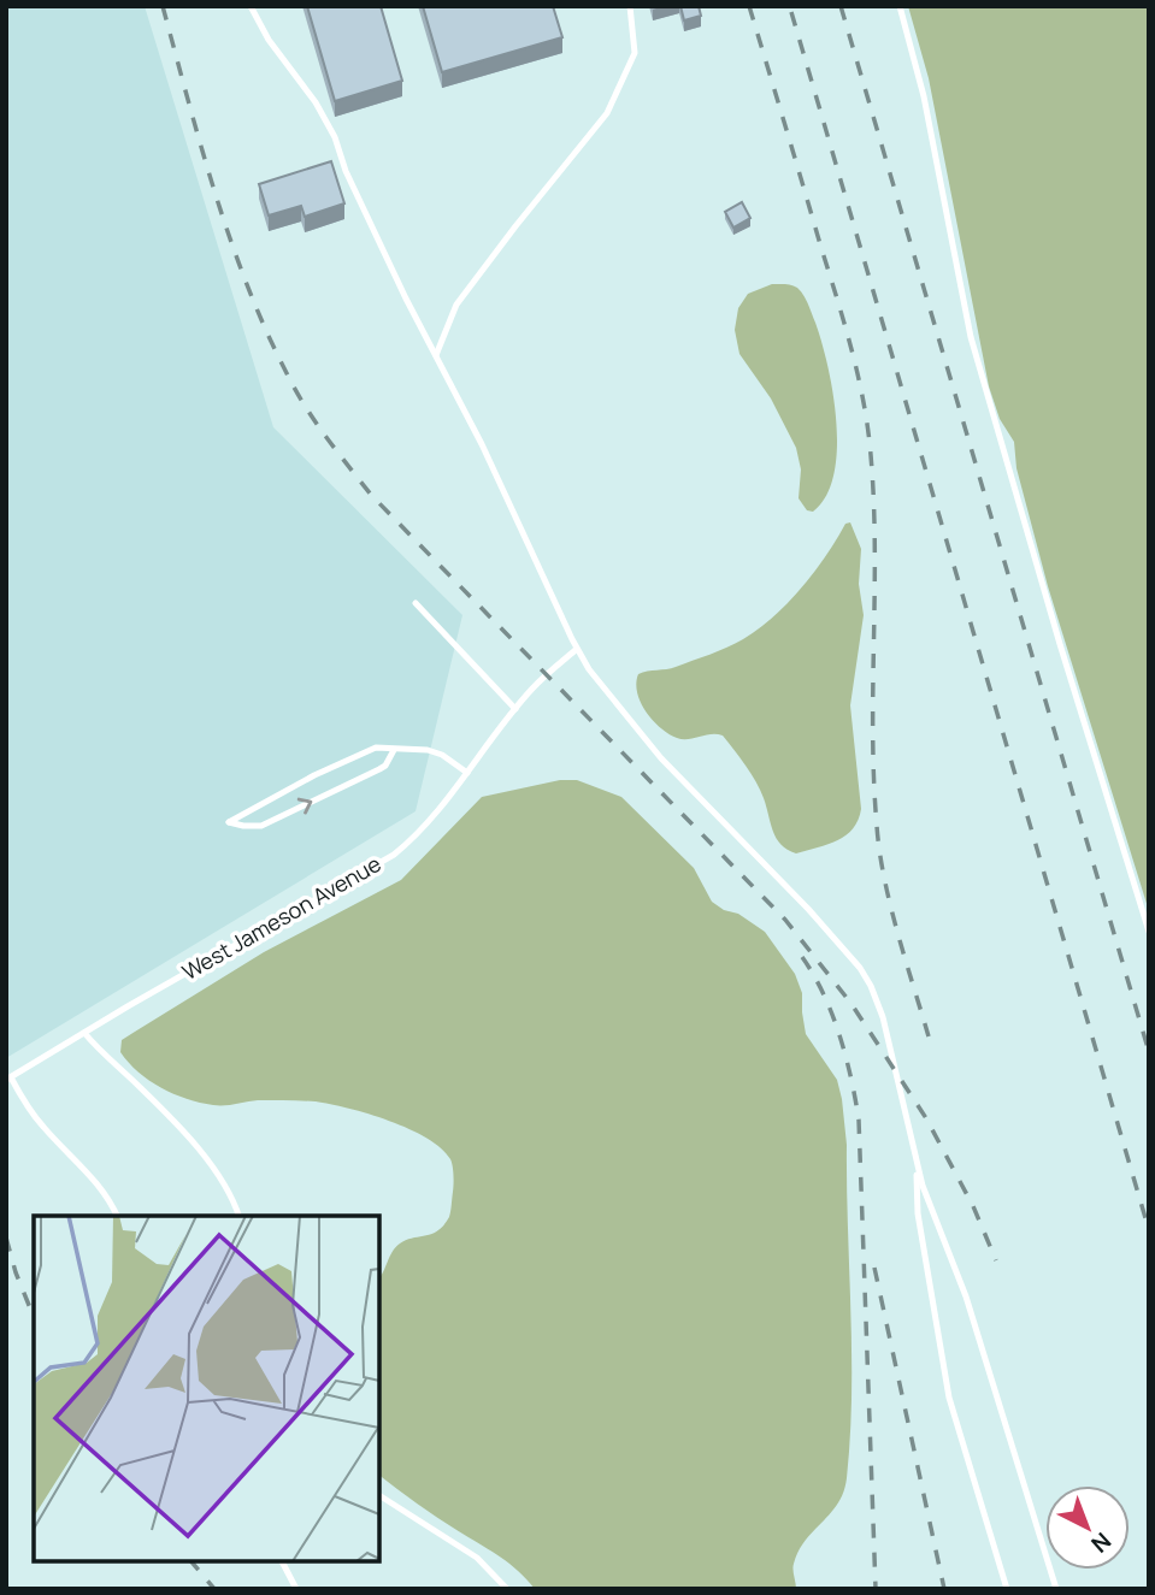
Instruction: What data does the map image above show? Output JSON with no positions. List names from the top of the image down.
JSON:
{
  "streets": {
    "lane": ["West Jameson Avenue"]
  },
  "north": "bottom right"
}
